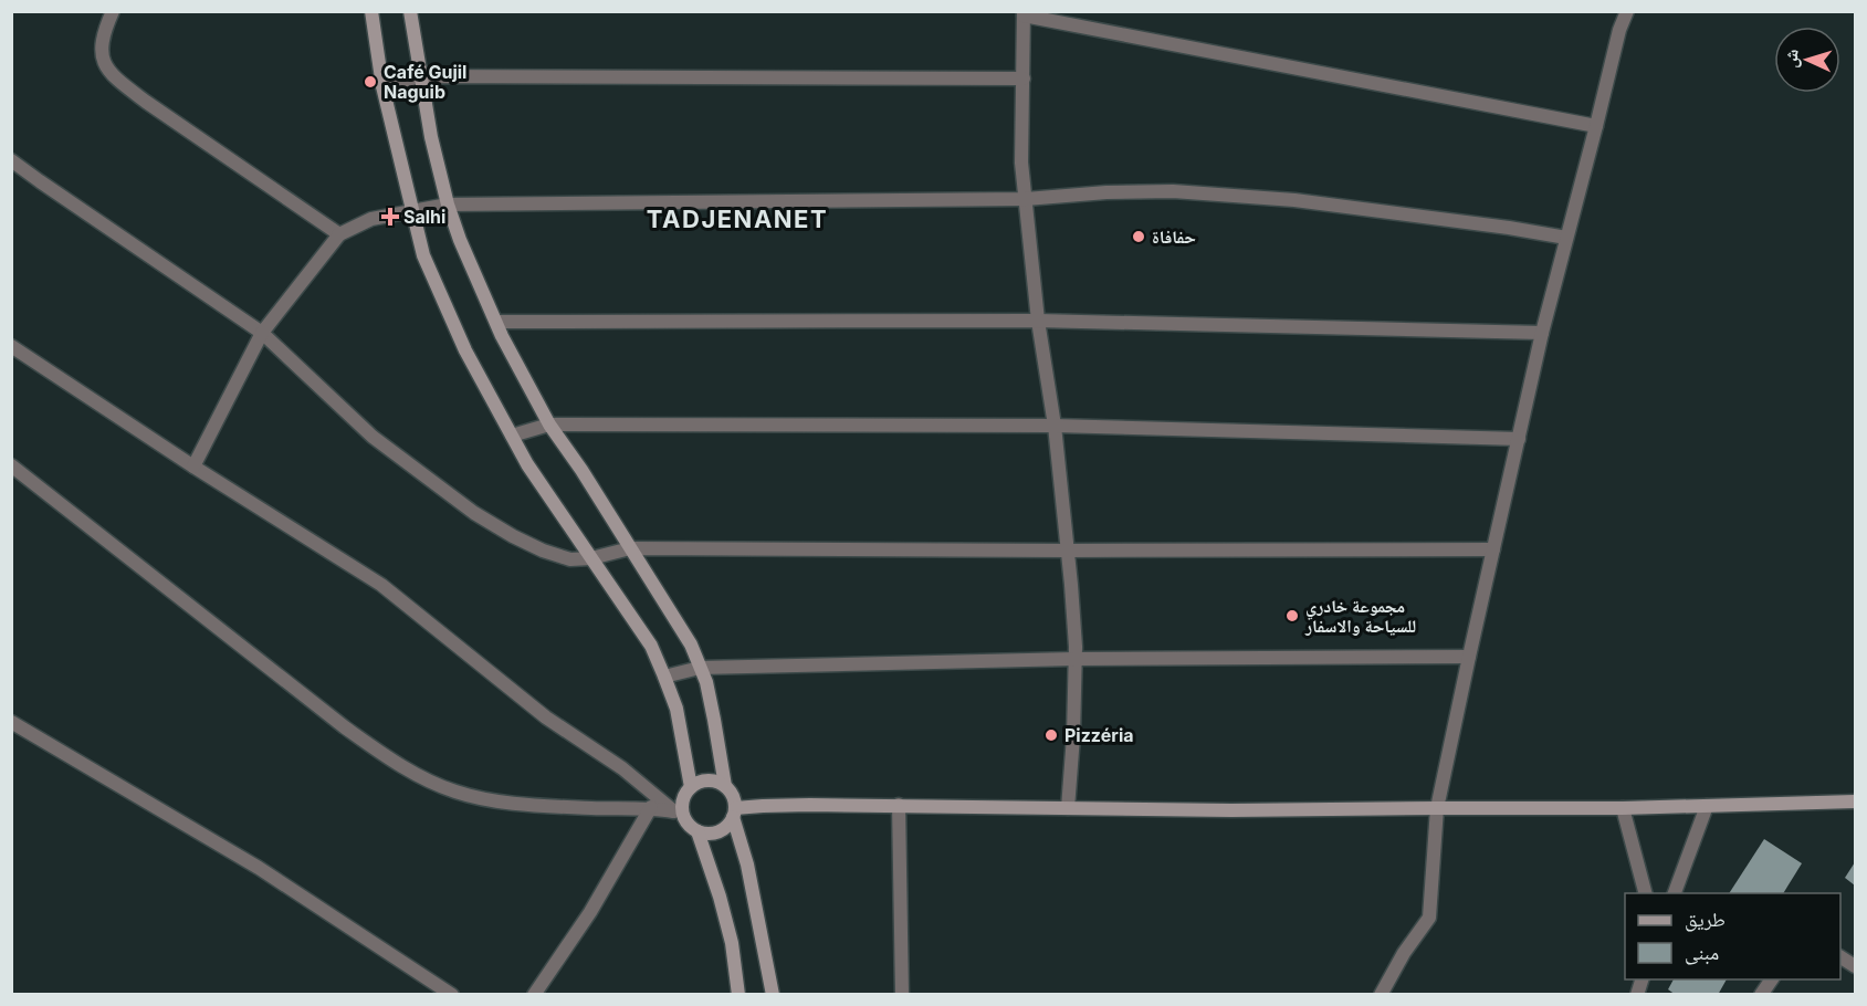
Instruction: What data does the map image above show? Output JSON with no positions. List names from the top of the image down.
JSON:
{
  "districts": ["TADJENANET"],
  "places": {
    "other": [
      "Café Gujil Naguib",
      "حفافاة",
      "مجموعة خادري للسياحة والاسفار",
      "Pizzéria"
    ],
    "health": ["Salhi"]
  },
  "legend": ["طريق", "مبنى"],
  "north": "left"
}
